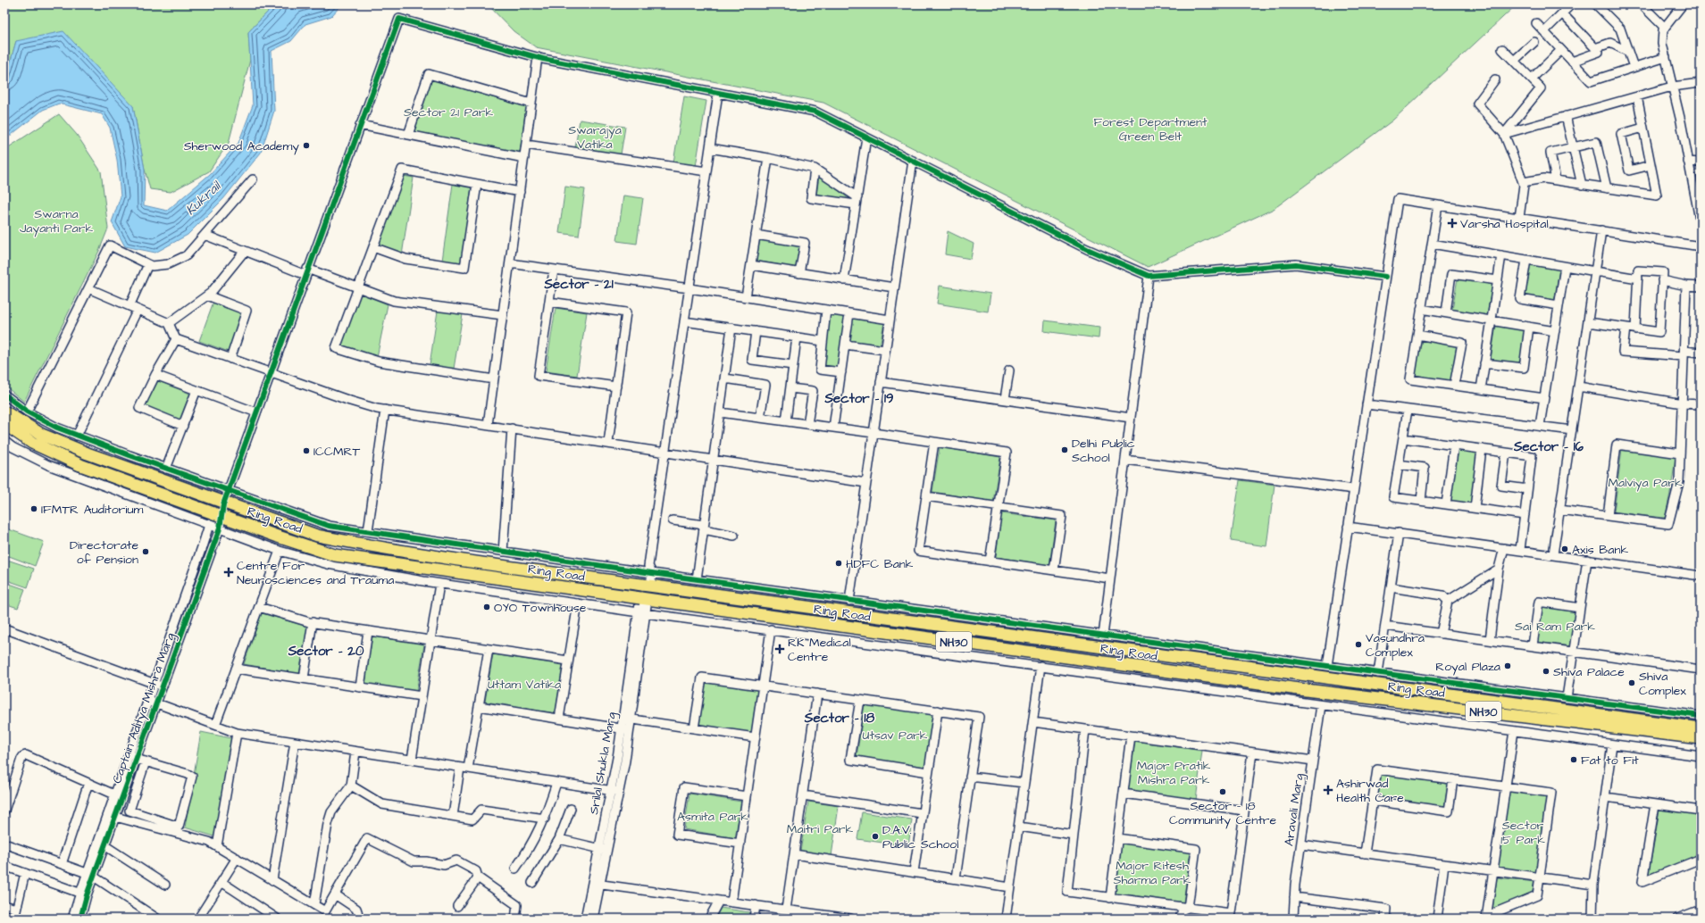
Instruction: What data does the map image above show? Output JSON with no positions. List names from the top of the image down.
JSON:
{
  "streets": {
    "highway": ["Ring Road", "NH30"],
    "street": ["Captain Aditya Mishra Marg", "Srilal Shukla Marg", "Aravali Marg"]
  },
  "crossings": [
    ["Ring Road", "Srilal Shukla Marg"]
  ],
  "districts": [
    "Sector - 21",
    "Sector - 19",
    "Sector - 16",
    "Sector - 20",
    "Sector - 18"
  ],
  "water": ["Kukrail"],
  "parks": [
    "Sector 21 Park",
    "Forest Department Green Belt",
    "Swarajya Vatika",
    "Swarna Jayanti Park",
    "Malviya Park",
    "Sai Ram Park",
    "Uttam Vatika",
    "Utsav Park",
    "Major Pratik Mishra Park",
    "Asmita Park",
    "Sector 15 Park",
    "Maitri Park",
    "Major Ritesh Sharma Park"
  ],
  "places": {
    "other": [
      "Sherwood Academy",
      "Delhi Public School",
      "ICCMRT",
      "IFMTR Auditorium",
      "Axis Bank",
      "Directorate of Pension",
      "HDFC Bank",
      "OYO Townhouse",
      "Vasundhra Complex",
      "Royal Plaza",
      "Shiva Palace",
      "Shiva Complex",
      "Fat to Fit",
      "Sector - 18 Community Centre",
      "D.A.V. Public School"
    ],
    "health": [
      "Varsha Hospital",
      "Centre For Neurosciences and Trauma",
      "RK Medical Centre",
      "Ashirwad Health Care"
    ]
  }
}
